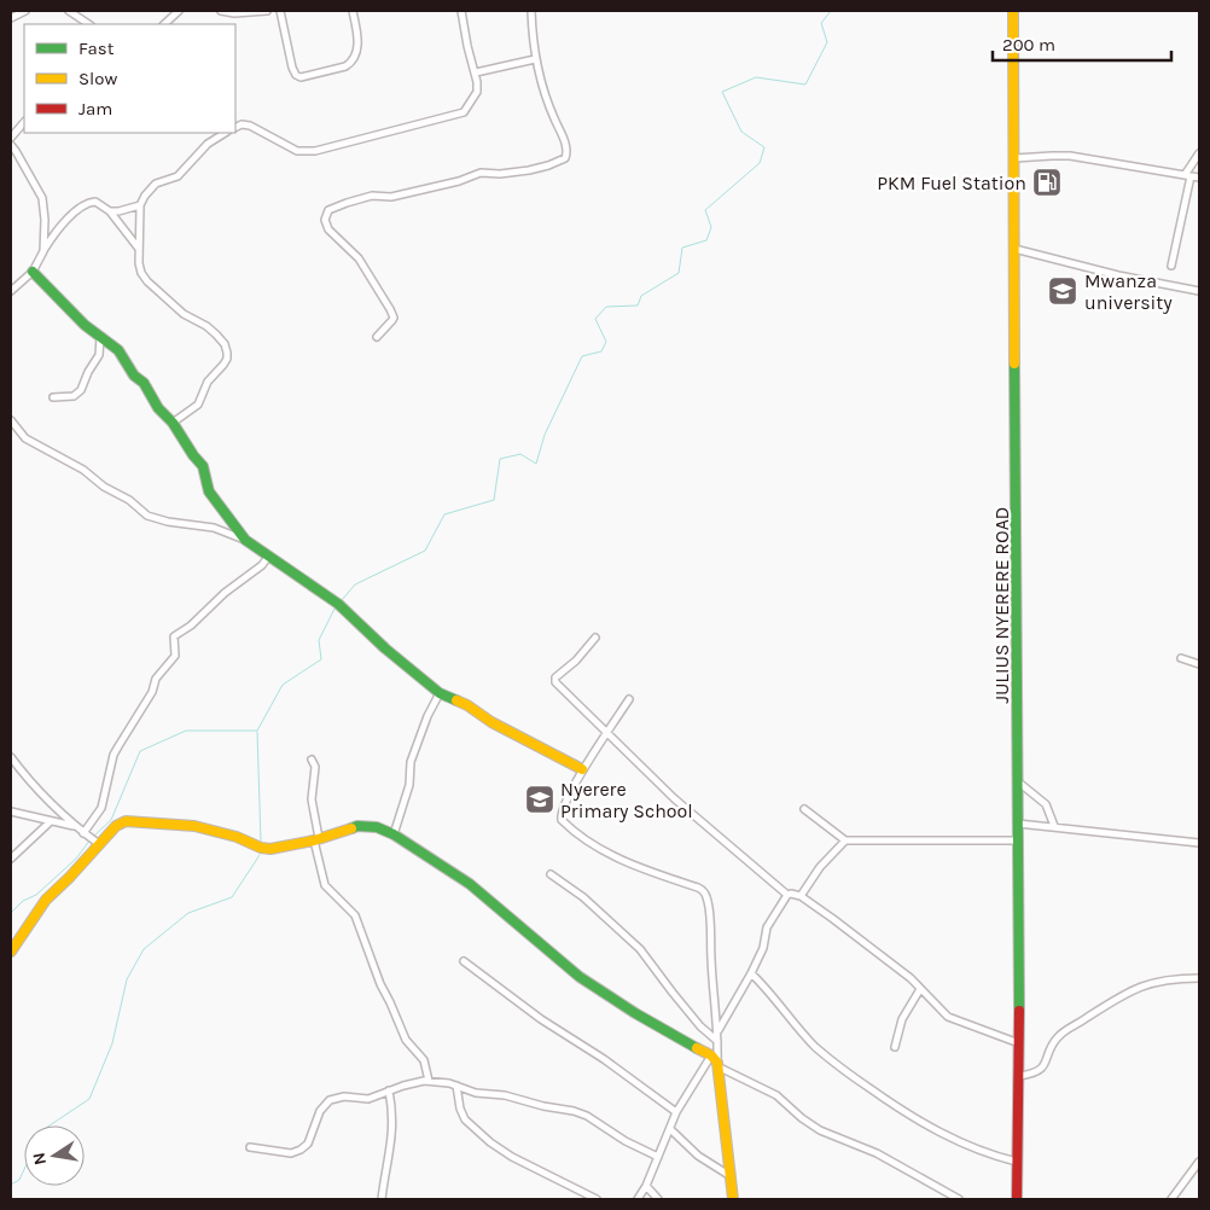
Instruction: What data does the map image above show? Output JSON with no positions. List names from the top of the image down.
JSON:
{
  "streets": {
    "main road": ["JULIUS NYERERE ROAD"]
  },
  "places": {
    "fuel station": ["PKM Fuel Station"],
    "school or university": ["Mwanza university", "Nyerere Primary School"]
  },
  "legend": ["Fast", "Slow", "Jam"],
  "scale_bar": "200 m",
  "north": "left"
}
